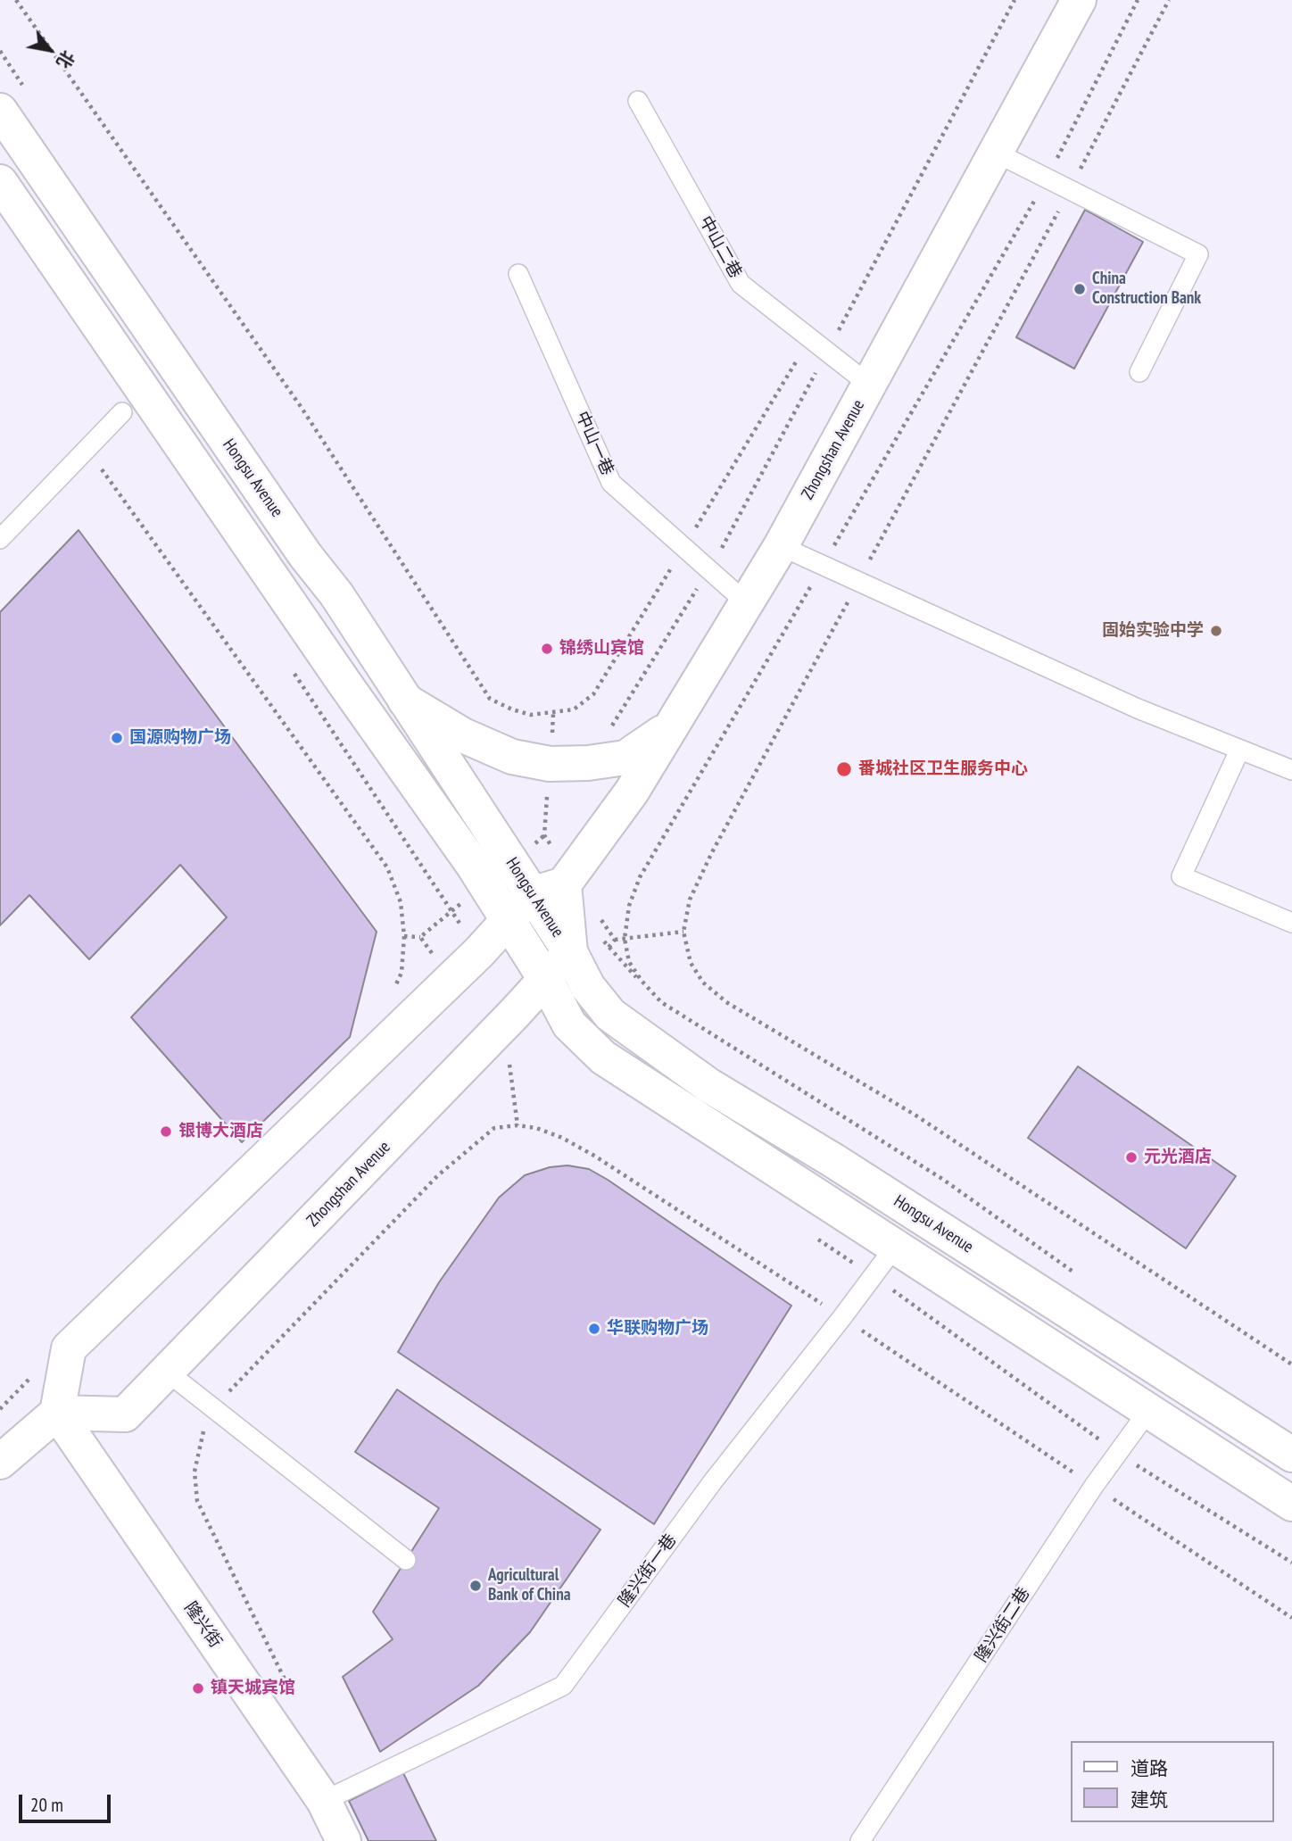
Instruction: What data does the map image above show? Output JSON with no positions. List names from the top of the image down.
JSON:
{
  "streets": {
    "main road": ["Zhongshan Avenue", "Hongsu Avenue", "隆兴街"],
    "lane": [
      "中山二巷",
      "中山一巷",
      "隆兴街一巷",
      "隆兴街二巷"
    ]
  },
  "crossings": [
    ["中山二巷", "Zhongshan Avenue"],
    ["中山一巷", "Zhongshan Avenue"],
    ["Zhongshan Avenue", "Hongsu Avenue"],
    ["Zhongshan Avenue", "隆兴街"],
    ["Hongsu Avenue", "隆兴街一巷"],
    ["Hongsu Avenue", "隆兴街二巷"],
    ["隆兴街一巷", "隆兴街"]
  ],
  "places": [
    "China Construction Bank",
    "固始实验中学",
    "锦绣山宾馆",
    "国源购物广场",
    "番城社区卫生服务中心",
    "银博大酒店",
    "元光酒店",
    "华联购物广场",
    "Agricultural Bank of China",
    "镇天城宾馆"
  ],
  "legend": ["道路", "建筑"],
  "scale_bar": "20 m",
  "north": "bottom right"
}
